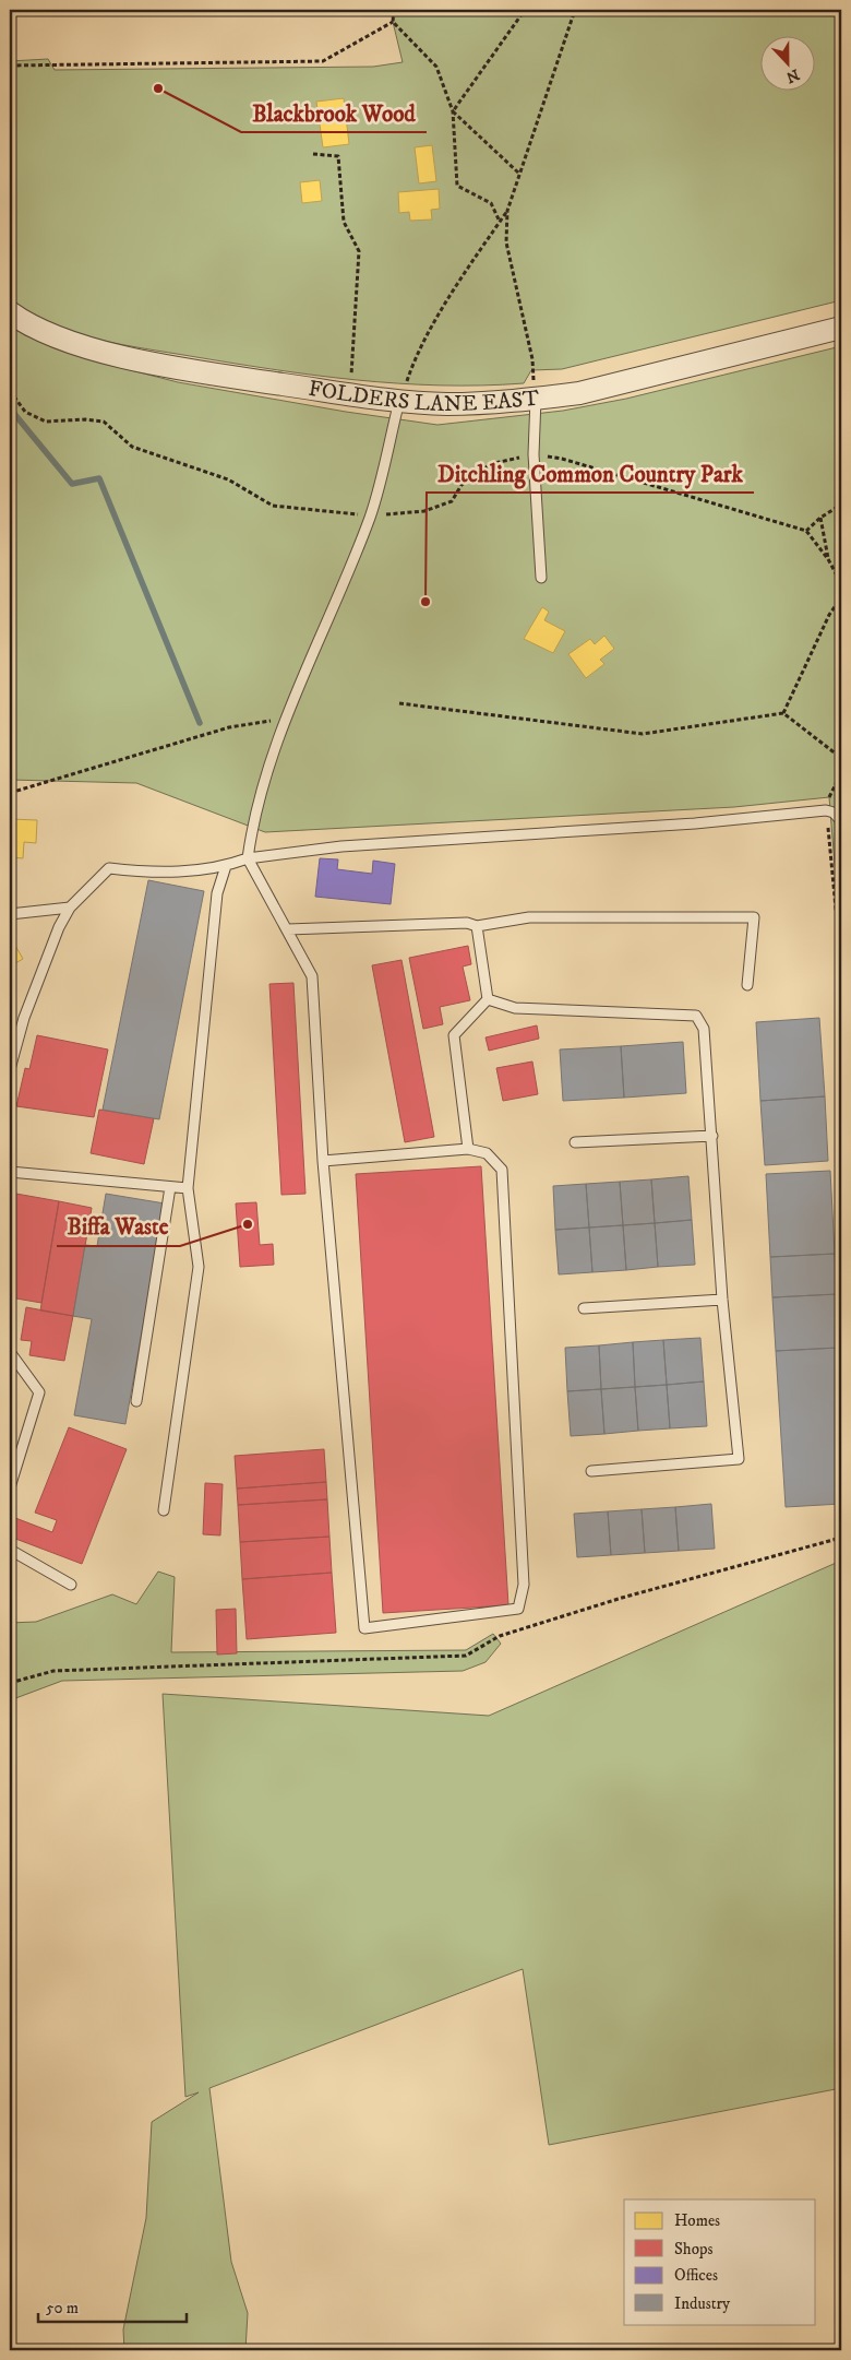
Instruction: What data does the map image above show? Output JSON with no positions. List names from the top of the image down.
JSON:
{
  "streets": {
    "street": ["FOLDERS LANE EAST"]
  },
  "places": ["Blackbrook Wood", "Ditchling Common Country Park", "Biffa Waste"],
  "legend": [
    "Homes",
    "Shops",
    "Offices",
    "Industry"
  ],
  "scale_bar": "50 m",
  "north": "bottom"
}
